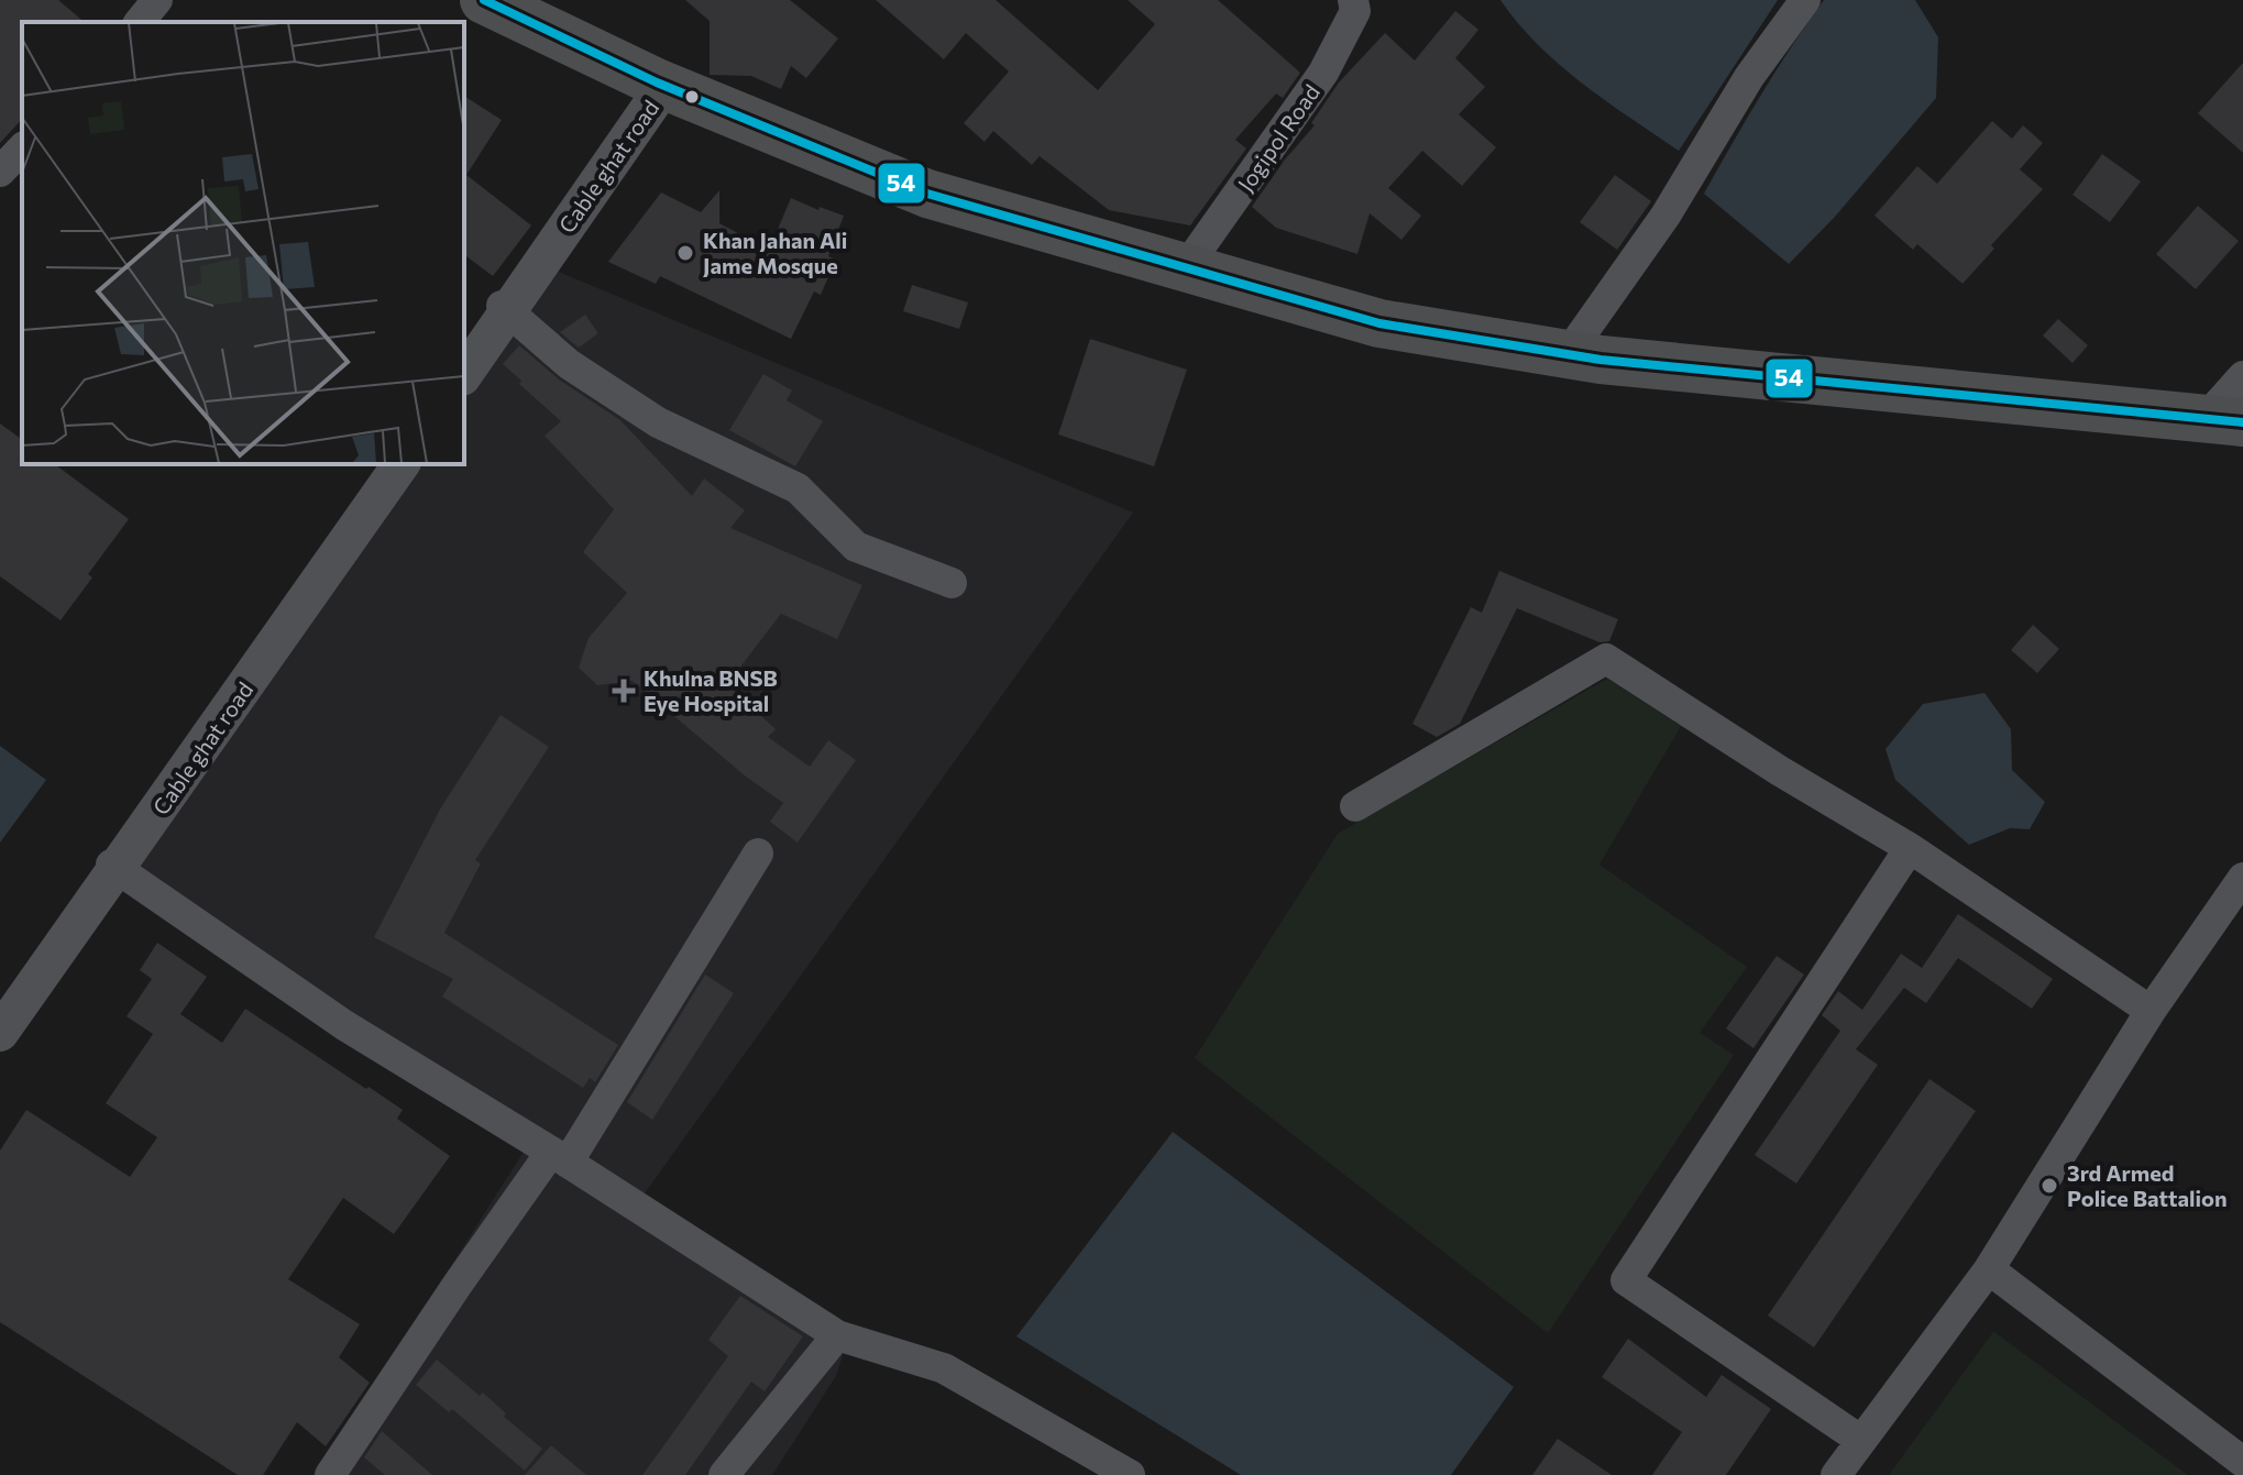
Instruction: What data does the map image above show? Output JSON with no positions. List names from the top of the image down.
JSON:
{
  "streets": {
    "street": ["Jogipol Road", "Cable ghat road"]
  },
  "places": {
    "other": ["Khan Jahan Ali Jame Mosque", "3rd Armed Police Battalion"],
    "health": ["Khulna BNSB Eye Hospital"]
  },
  "lines": ["transit line 54"]
}
